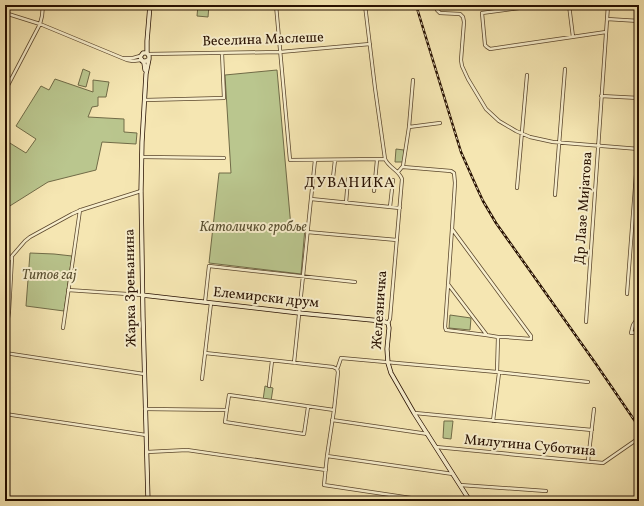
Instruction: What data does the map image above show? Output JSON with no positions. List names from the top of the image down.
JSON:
{
  "streets": {
    "main road": ["Жарка Зрењанина", "Елемирски друм", "Железничка"],
    "street": ["Веселина Маслеше", "Др Лазе Мијатова", "Милутина Суботина"]
  },
  "crossings": [
    ["Веселина Маслеше", "Жарка Зрењанина"],
    ["Жарка Зрењанина", "Елемирски друм"],
    ["Елемирски друм", "Железничка"],
    ["Железничка", "Милутина Суботина"]
  ],
  "districts": ["ДУВАНИКА"],
  "parks": ["Католичко гробље", "Титов гај"]
}
